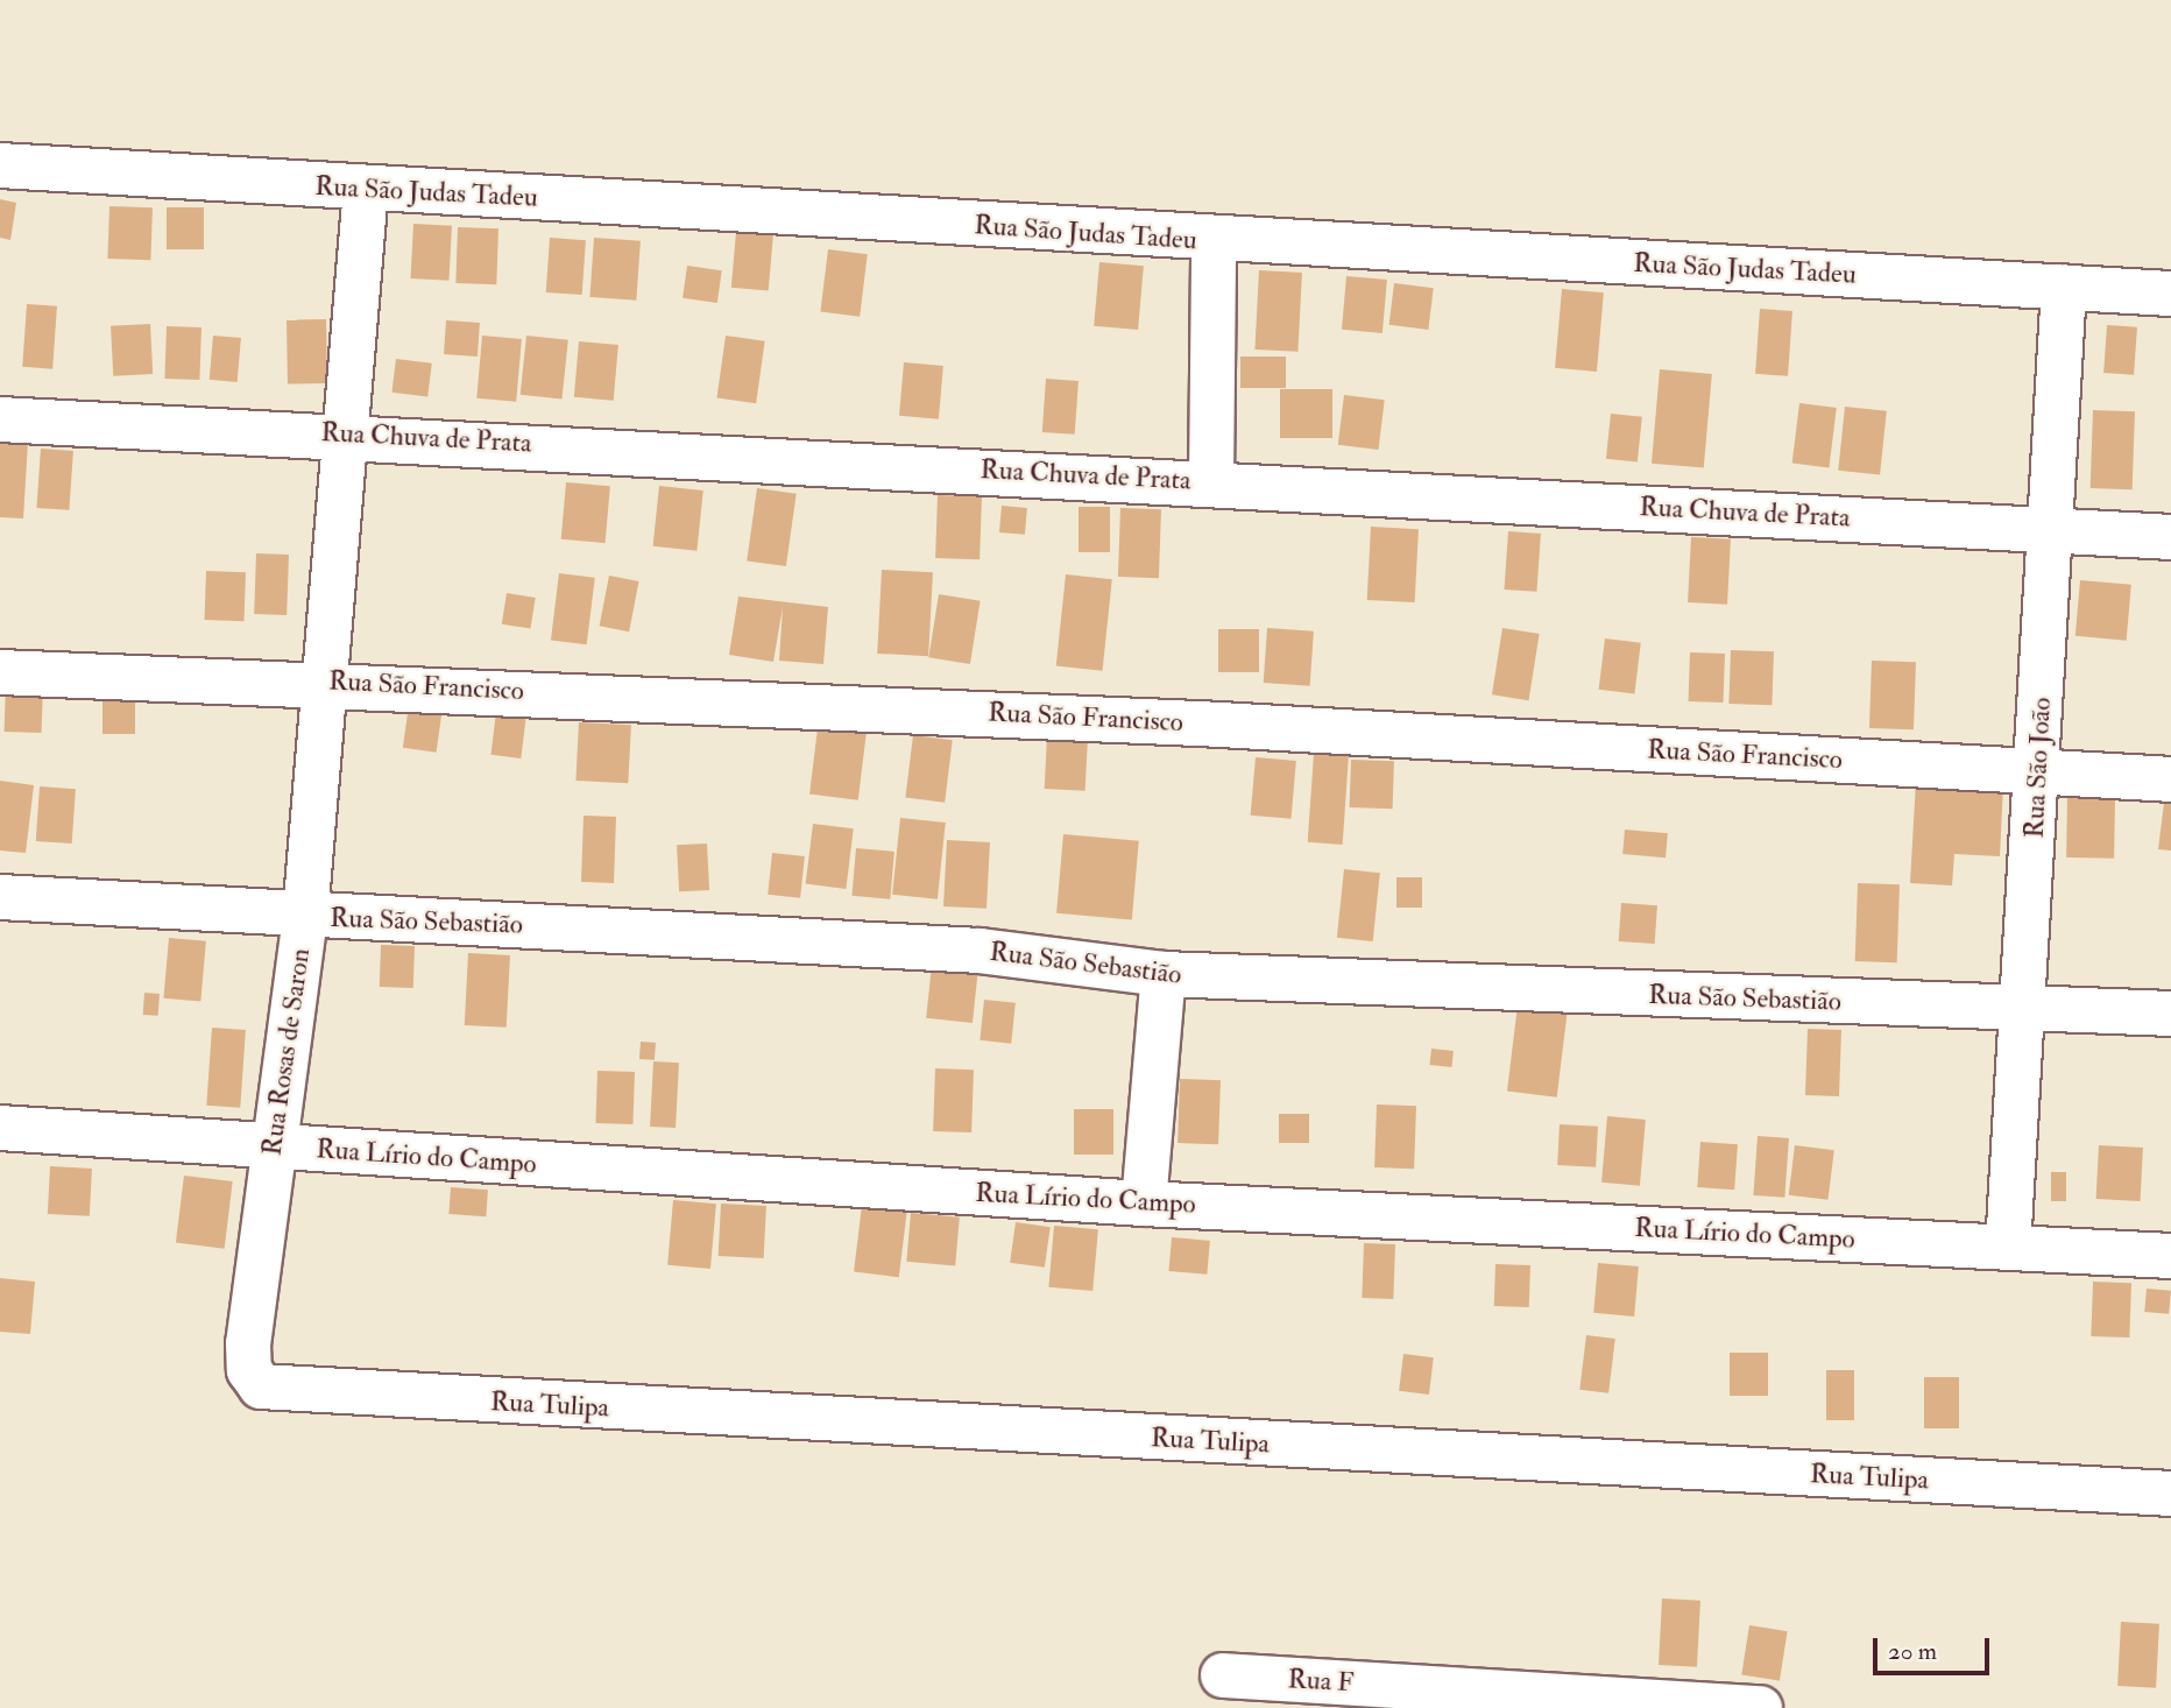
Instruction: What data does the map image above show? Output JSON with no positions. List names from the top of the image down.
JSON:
{
  "streets": {
    "street": [
      "Rua São Judas Tadeu",
      "Rua Chuva de Prata",
      "Rua São Francisco",
      "Rua São João",
      "Rua São Sebastião",
      "Rua Rosas de Saron",
      "Rua Lírio do Campo",
      "Rua Tulipa",
      "Rua F"
    ]
  },
  "crossings": [
    ["Rua São Judas Tadeu", "Rua São João"],
    ["Rua São Judas Tadeu", "Rua Rosas de Saron"],
    ["Rua Chuva de Prata", "Rua São João"],
    ["Rua Chuva de Prata", "Rua Rosas de Saron"],
    ["Rua São Francisco", "Rua São João"],
    ["Rua São Francisco", "Rua Rosas de Saron"],
    ["Rua São João", "Rua São Sebastião"],
    ["Rua São João", "Rua Lírio do Campo"],
    ["Rua São Sebastião", "Rua Rosas de Saron"],
    ["Rua Rosas de Saron", "Rua Lírio do Campo"],
    ["Rua Rosas de Saron", "Rua Tulipa"]
  ],
  "scale_bar": "20 m"
}
